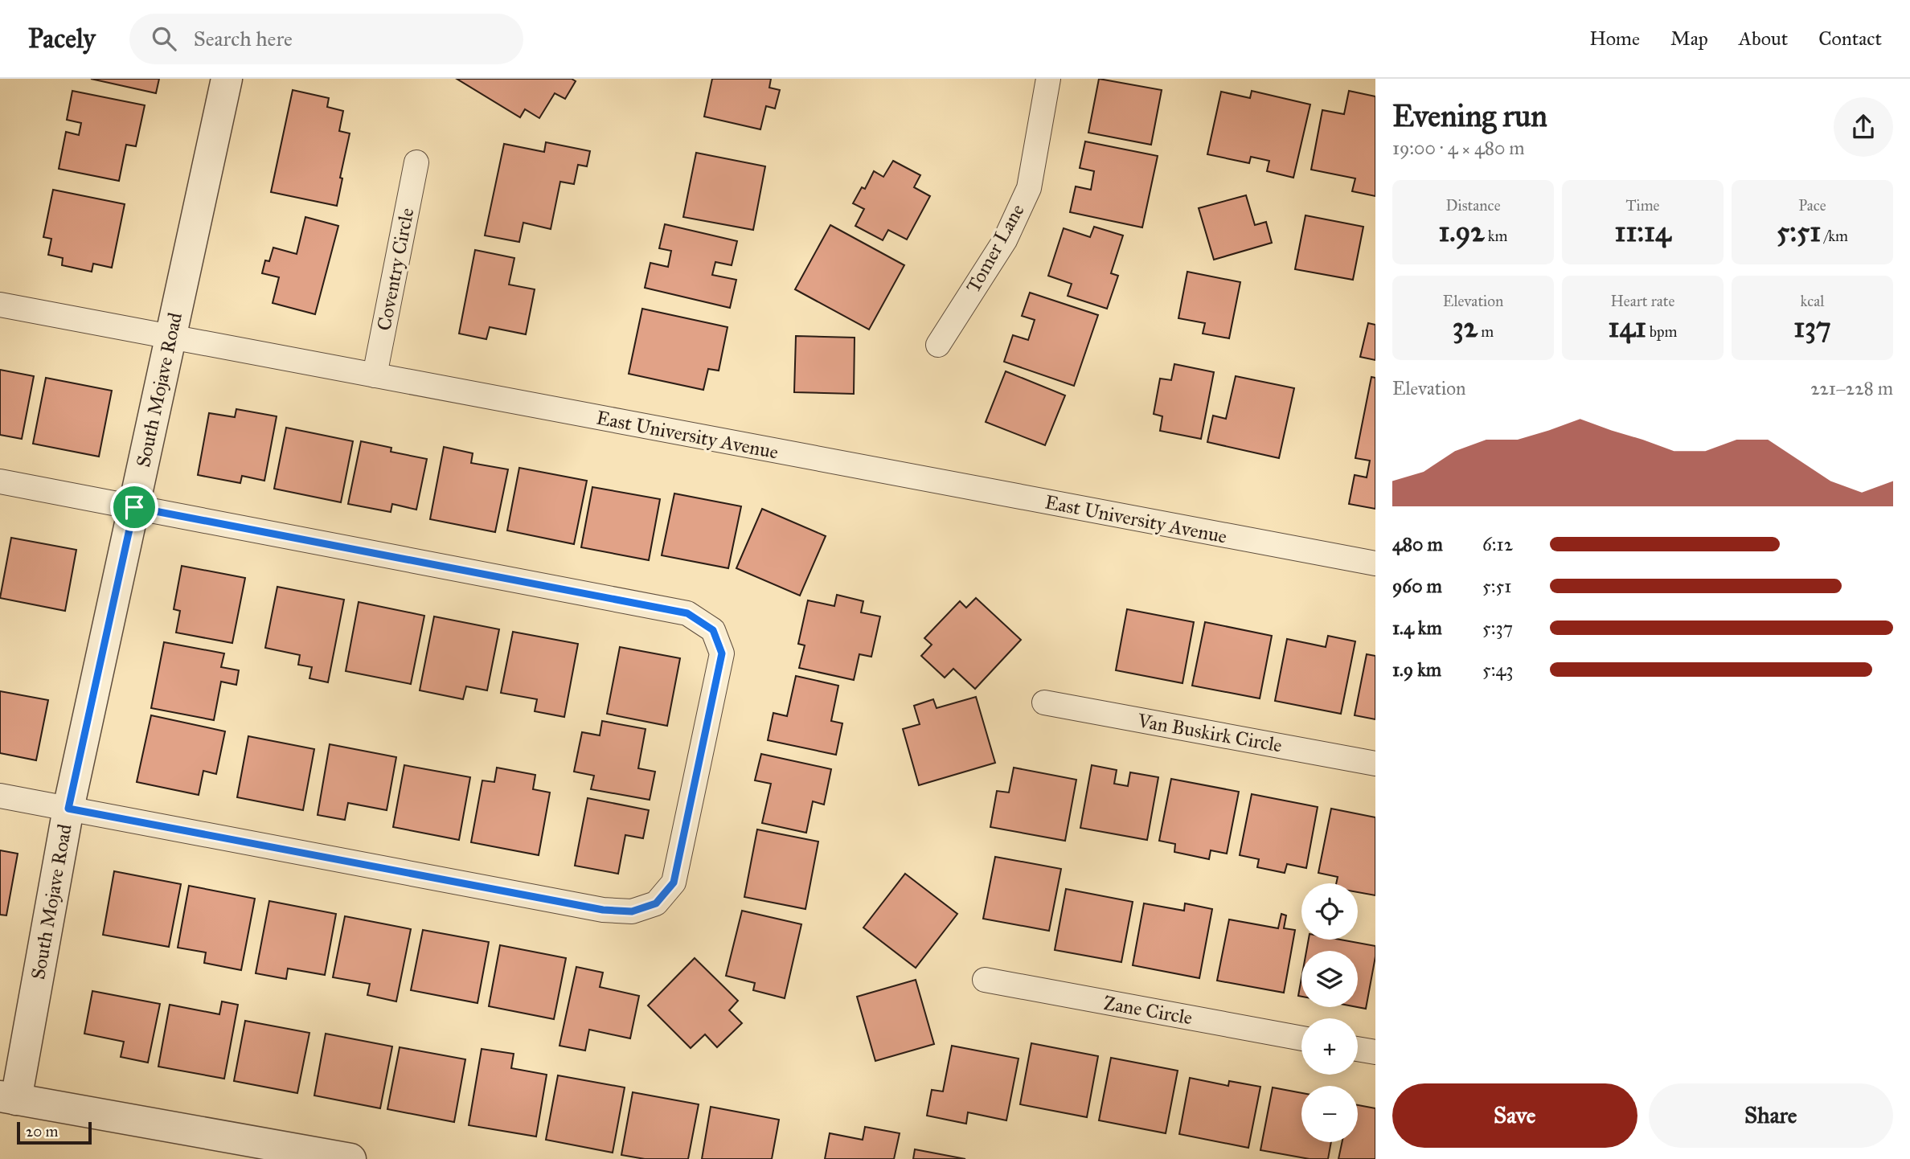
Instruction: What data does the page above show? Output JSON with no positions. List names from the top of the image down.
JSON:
{
  "streets": {
    "street": [
      "Tomer Lane",
      "Coventry Circle",
      "South Mojave Road",
      "East University Avenue",
      "Van Buskirk Circle",
      "Zane Circle"
    ]
  },
  "crossings": [
    ["Coventry Circle", "East University Avenue"],
    ["South Mojave Road", "East University Avenue"]
  ],
  "scale_bar": "20 m",
  "page": {
    "header": "Pacely",
    "search": "Search here",
    "nav": [
      "Home",
      "Map",
      "About",
      "Contact"
    ],
    "heading": ["Evening run", "19:00 · 4 × 480 m"],
    "stats": [
      ["Distance", "1.92 km"],
      ["Time", "11:14"],
      ["Pace", "5:51 /km"],
      ["Elevation", "32 m"],
      ["Heart rate", "141 bpm"],
      ["kcal", "137"]
    ],
    "chart": ["Elevation", "221–228 m"],
    "list": [
      {
        "name": "480 m",
        "note": "6:12"
      },
      {
        "name": "960 m",
        "note": "5:51"
      },
      {
        "name": "1.4 km",
        "note": "5:37"
      },
      {
        "name": "1.9 km",
        "note": "5:43"
      }
    ],
    "map_buttons": ["+", "−"],
    "buttons": ["Save", "Share"],
    "scale": "20 m"
  }
}
